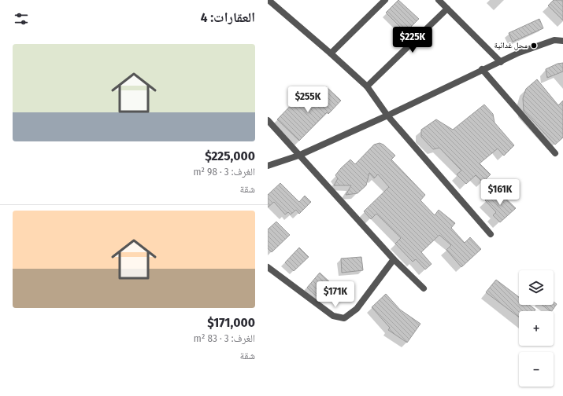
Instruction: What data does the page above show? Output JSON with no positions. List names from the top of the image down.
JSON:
{
  "places": ["محل غدائية"],
  "page": {
    "heading": "العقارات: 4",
    "price": [
      "$225K",
      "$255K",
      "$161K",
      "$171K"
    ],
    "list": [
      {
        "name": "$225,000",
        "note": "الغرف: 3 · 98 m² · شقة"
      },
      {
        "name": "$171,000",
        "note": "الغرف: 3 · 83 m² · شقة"
      }
    ],
    "map_buttons": ["+", "−"]
  }
}
